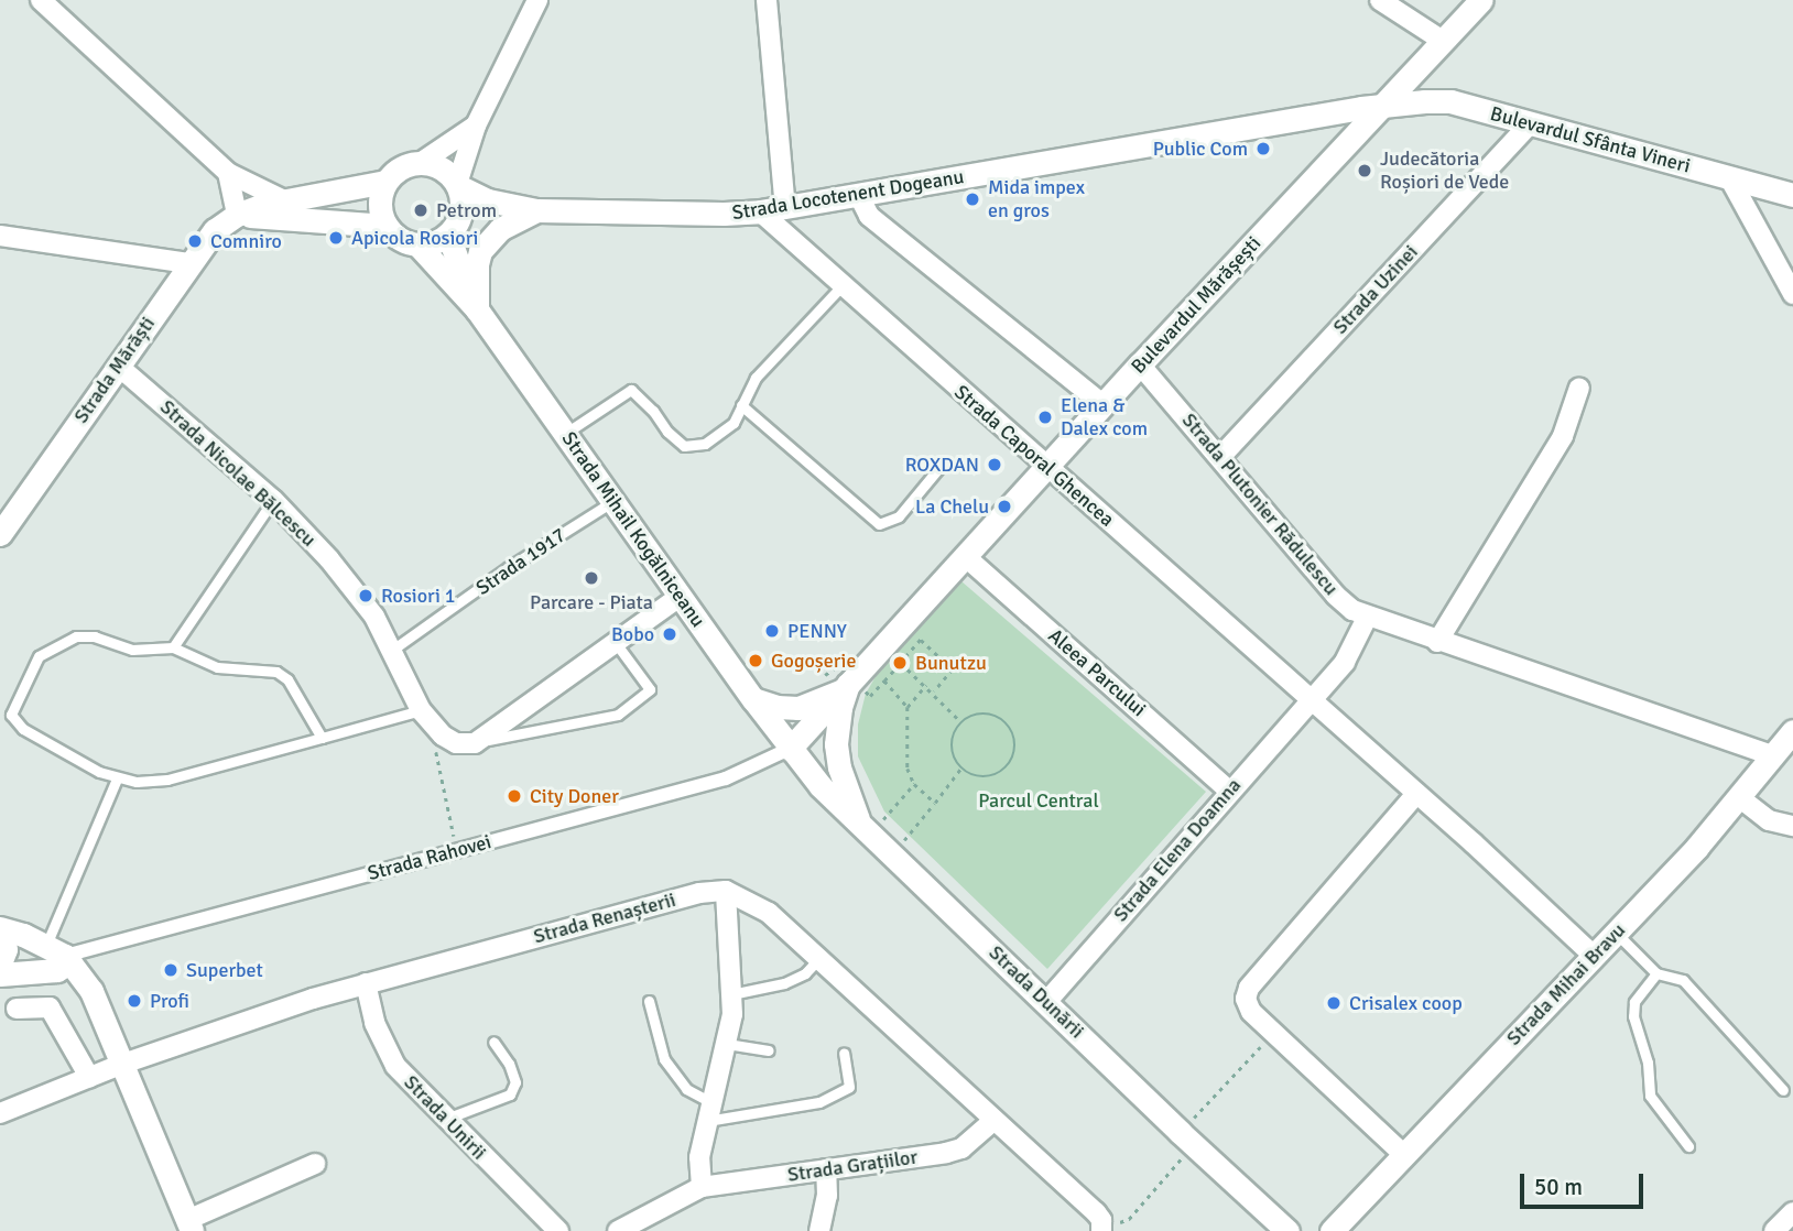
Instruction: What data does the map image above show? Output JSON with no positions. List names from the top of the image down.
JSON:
{
  "streets": {
    "main road": [
      "Bulevardul Sfânta Vineri",
      "Strada Locotenent Dogeanu",
      "Bulevardul Mărășești",
      "Strada Mărăști",
      "Strada Mihail Kogălniceanu",
      "Strada Mihai Bravu",
      "Strada Dunării"
    ],
    "street": [
      "Strada Uzinei",
      "Strada Caporal Ghencea",
      "Strada Nicolae Bălcescu",
      "Strada Plutonier Rădulescu",
      "Aleea Parcului",
      "Strada Elena Doamna",
      "Strada Rahovei",
      "Strada Renașterii",
      "Strada Unirii",
      "Strada Grațiilor"
    ],
    "lane": ["Strada 1917"]
  },
  "crossings": [
    ["Bulevardul Sfânta Vineri", "Strada Locotenent Dogeanu"],
    ["Bulevardul Sfânta Vineri", "Strada Uzinei"],
    ["Bulevardul Sfânta Vineri", "Bulevardul Mărășești"],
    ["Strada Locotenent Dogeanu", "Bulevardul Mărășești"],
    ["Strada Locotenent Dogeanu", "Strada Mărăști"],
    ["Strada Locotenent Dogeanu", "Strada Caporal Ghencea"],
    ["Strada Locotenent Dogeanu", "Strada Mihail Kogălniceanu"],
    ["Strada Uzinei", "Strada Plutonier Rădulescu"],
    ["Bulevardul Mărășești", "Strada Caporal Ghencea"],
    ["Bulevardul Mărășești", "Strada Plutonier Rădulescu"],
    ["Bulevardul Mărășești", "Strada Mihail Kogălniceanu"],
    ["Bulevardul Mărășești", "Aleea Parcului"],
    ["Bulevardul Mărășești", "Strada Rahovei"],
    ["Bulevardul Mărășești", "Strada Dunării"],
    ["Strada Mărăști", "Strada Nicolae Bălcescu"],
    ["Strada Mărăști", "Strada Mihail Kogălniceanu"],
    ["Strada Caporal Ghencea", "Strada Elena Doamna"],
    ["Strada Nicolae Bălcescu", "Strada 1917"],
    ["Strada Plutonier Rădulescu", "Strada Elena Doamna"],
    ["Strada Plutonier Rădulescu", "Strada Mihai Bravu"],
    ["Strada Mihail Kogălniceanu", "Strada 1917"],
    ["Strada Mihail Kogălniceanu", "Strada Rahovei"],
    ["Strada Mihail Kogălniceanu", "Strada Dunării"],
    ["Aleea Parcului", "Strada Elena Doamna"],
    ["Strada Elena Doamna", "Strada Dunării"],
    ["Strada Rahovei", "Strada Dunării"],
    ["Strada Renașterii", "Strada Unirii"]
  ],
  "parks": ["Parcul Central"],
  "places": [
    "Public Com",
    "Judecătoria Roșiori de Vede",
    "Mida impex en gros",
    "Petrom",
    "Apicola Rosiori",
    "Comniro",
    "Elena & Dalex com",
    "ROXDAN",
    "La Chelu",
    "Parcare - Piata",
    "Rosiori 1",
    "PENNY",
    "Bobo",
    "Gogoșerie",
    "Bunutzu",
    "City Doner",
    "Superbet",
    "Profi",
    "Crisalex coop"
  ],
  "scale_bar": "50 m"
}
